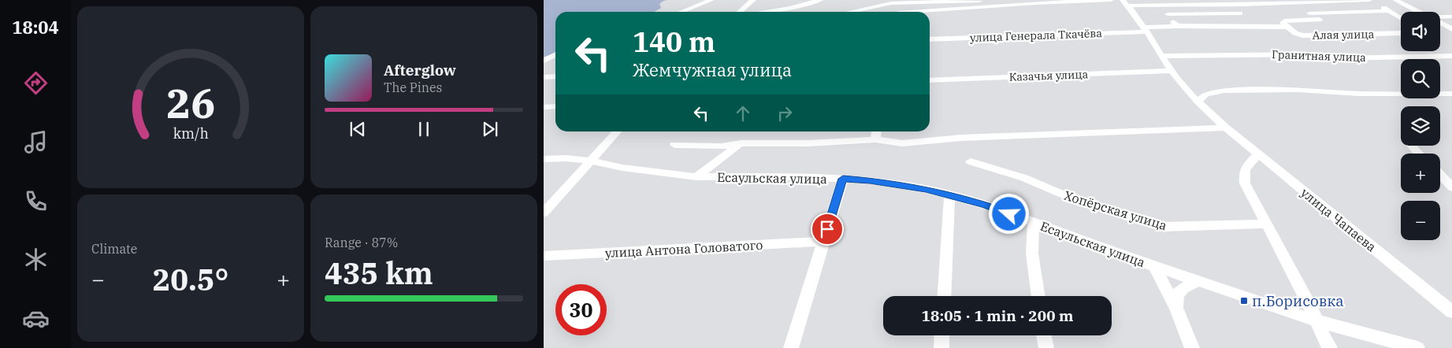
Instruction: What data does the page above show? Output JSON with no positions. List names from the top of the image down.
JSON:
{
  "streets": {
    "street": [
      "Алая улица",
      "улица Генерала Ткачёва",
      "Гранитная улица",
      "Казачья улица",
      "Есаульская улица",
      "Хопёрская улица",
      "улица Чапаева",
      "улица Антона Головатого"
    ]
  },
  "crossings": [
    ["Алая улица", "улица Генерала Ткачёва"],
    ["улица Генерала Ткачёва", "улица Чапаева"],
    ["Гранитная улица", "улица Чапаева"],
    ["Казачья улица", "улица Чапаева"]
  ],
  "places": {
    "transit": ["п.Борисовка"]
  },
  "page": {
    "tabs": "18:04",
    "map_buttons": ["+", "−"],
    "turn": ["140 m", "Жемчужная улица"],
    "song": ["Afterglow", "The Pines"],
    "tile": [
      "Climate",
      ["Range · 87%", "435 km"]
    ],
    "heat": ["−", "20.5°", "+"],
    "limit": "30",
    "trip": "18:05 · 1 min · 200 m",
    "gauge": ["26", "km/h"]
  }
}
